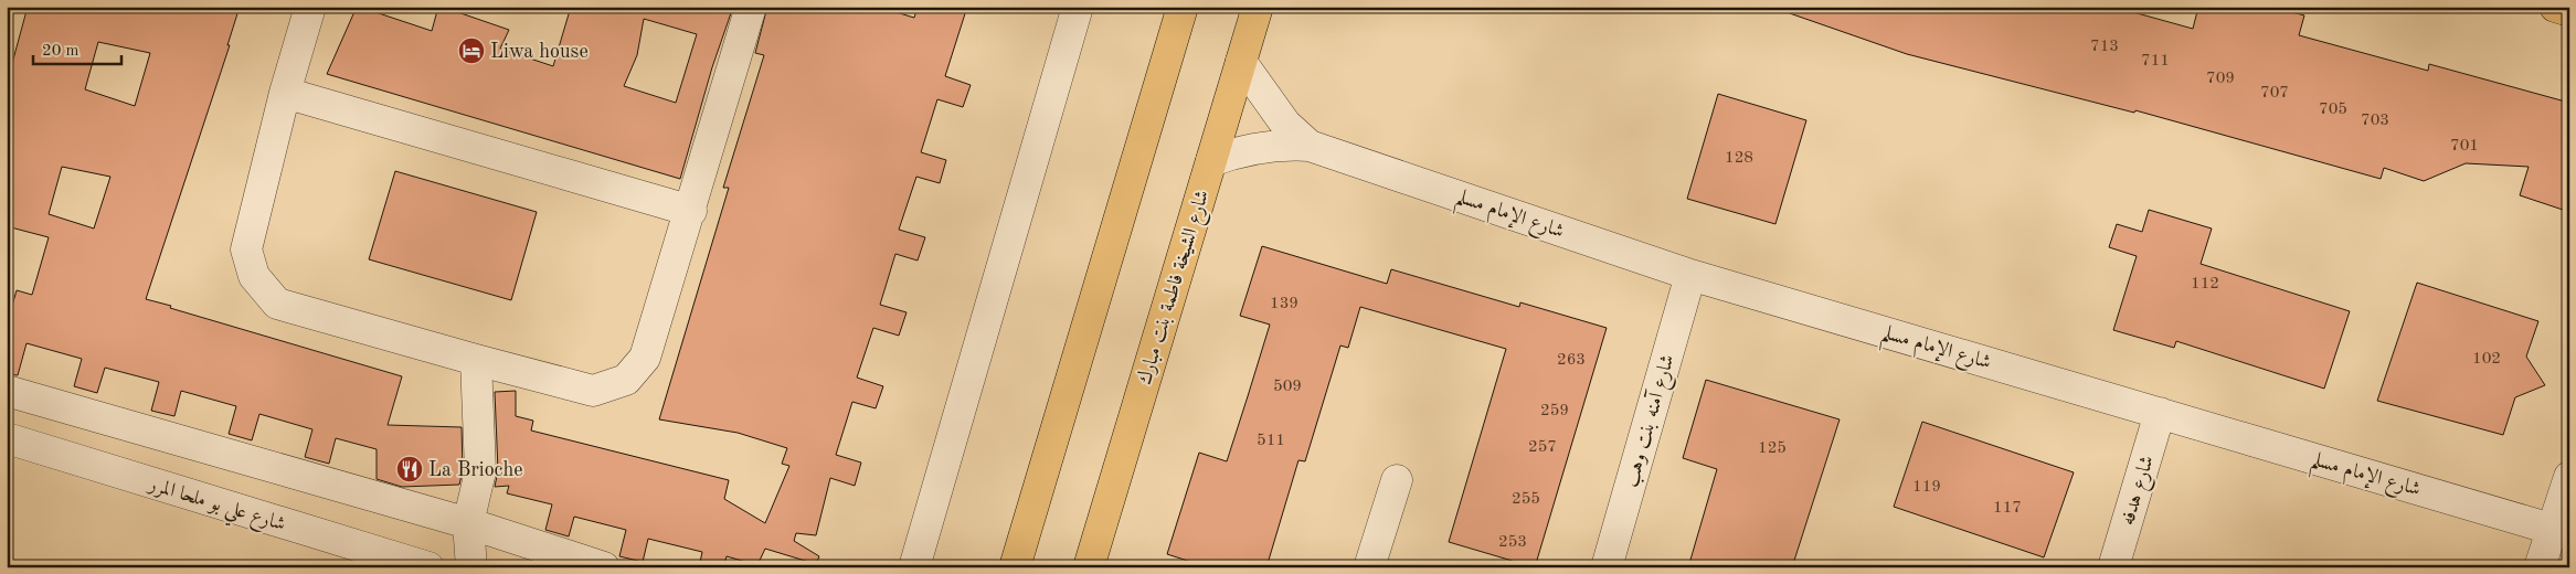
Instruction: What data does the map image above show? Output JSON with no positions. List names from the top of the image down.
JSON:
{
  "streets": {
    "main road": ["شارع الشيخة فاطمة بنت مبارك"],
    "street": [
      "شارع الإمام مسلم",
      "شارع آمنه بنت وهب",
      "شارع هدفه",
      "شارع علي بو ملحا المرر"
    ]
  },
  "crossings": [
    ["شارع الإمام مسلم", "شارع الشيخة فاطمة بنت مبارك"],
    ["شارع الإمام مسلم", "شارع آمنه بنت وهب"],
    ["شارع الإمام مسلم", "شارع هدفه"]
  ],
  "places": {
    "hotel": ["Liwa house"],
    "restaurant": ["La Brioche"]
  },
  "house_numbers": [
    "713",
    "711",
    "709",
    "707",
    "705",
    "703",
    "701",
    "128",
    "112",
    "139",
    "102",
    "263",
    "509",
    "259",
    "511",
    "257",
    "125",
    "119",
    "255",
    "117",
    "253"
  ],
  "scale_bar": "20 m"
}
